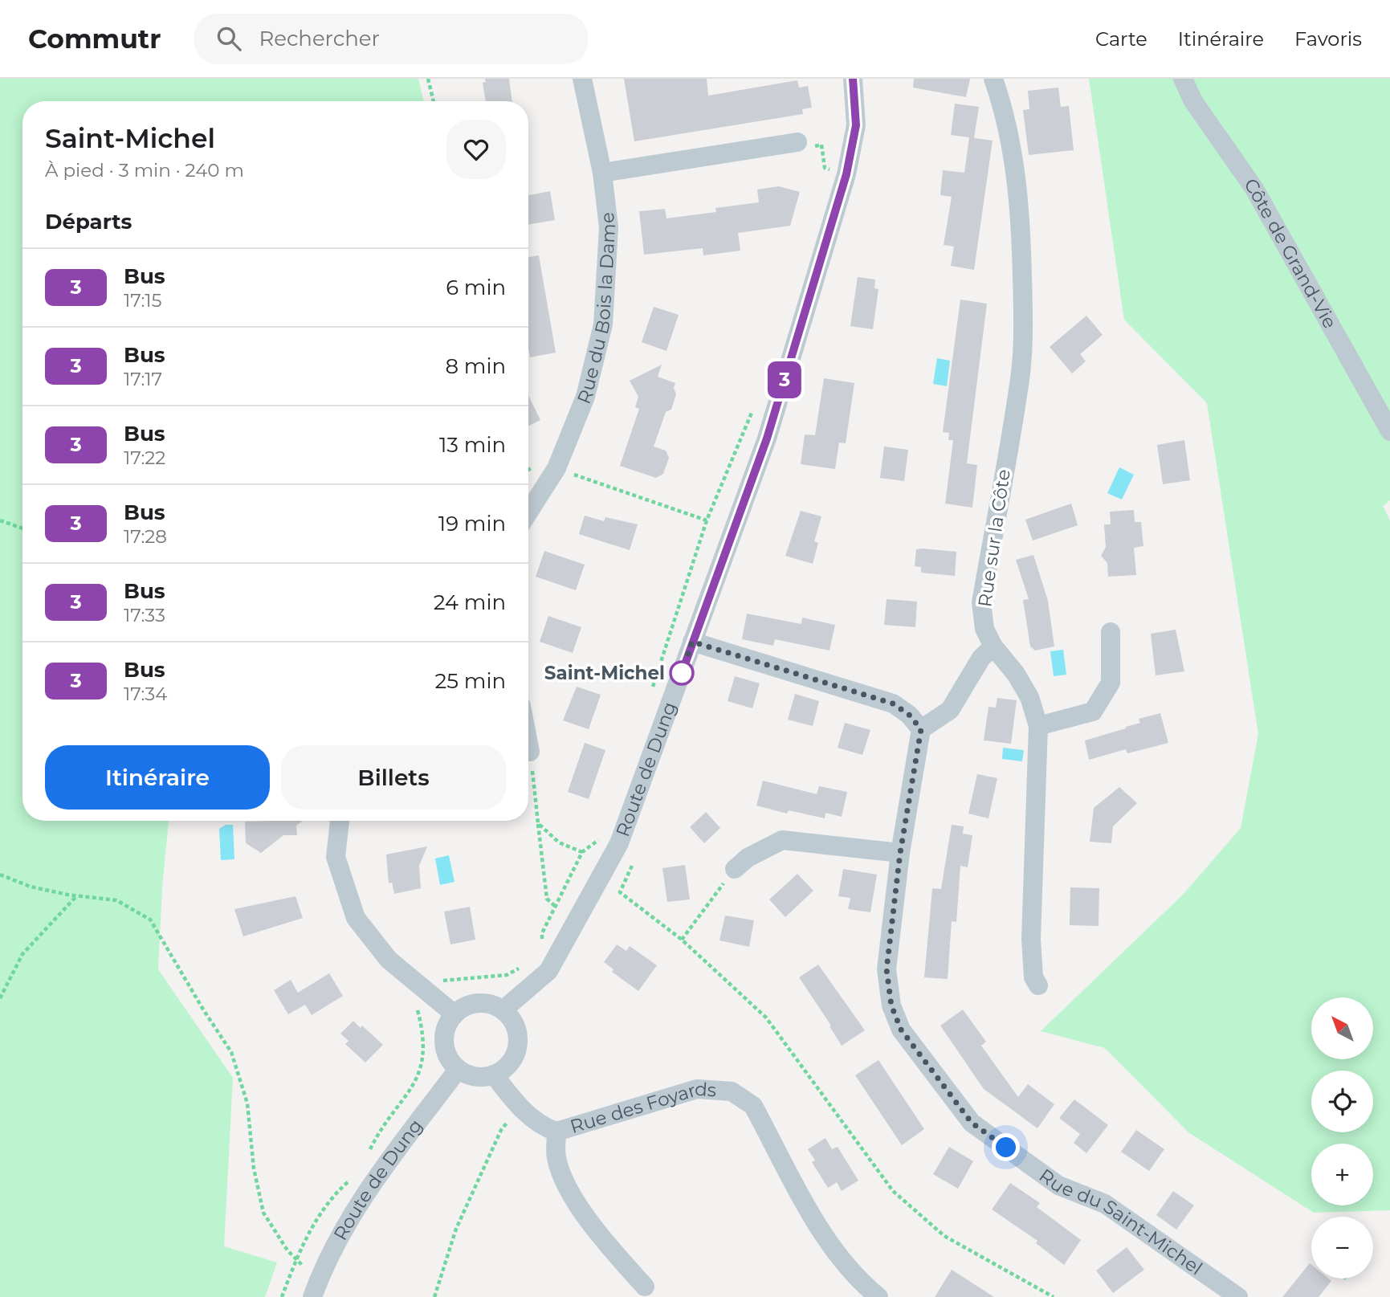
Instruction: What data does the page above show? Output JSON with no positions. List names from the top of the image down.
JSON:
{
  "streets": {
    "street": [
      "Côte de Grand-Vie",
      "Rue du Bois la Dame",
      "Rue sur la Côte",
      "Route de Dung",
      "Rue des Foyards",
      "Rue du Saint-Michel"
    ]
  },
  "crossings": [
    ["Route de Dung", "Rue des Foyards"]
  ],
  "places": ["Saint-Michel"],
  "lines": ["bus line 3"],
  "north": "top left",
  "page": {
    "header": "Commutr",
    "search": "Rechercher",
    "nav": ["Carte", "Itinéraire", "Favoris"],
    "on_map": "3",
    "heading": [
      ["Saint-Michel", "À pied · 3 min · 240 m"],
      "Départs"
    ],
    "list": [
      {
        "mark": "3",
        "name": "Bus",
        "note": "17:15",
        "value": "6 min"
      },
      {
        "mark": "3",
        "name": "Bus",
        "note": "17:17",
        "value": "8 min"
      },
      {
        "mark": "3",
        "name": "Bus",
        "note": "17:22",
        "value": "13 min"
      },
      {
        "mark": "3",
        "name": "Bus",
        "note": "17:28",
        "value": "19 min"
      },
      {
        "mark": "3",
        "name": "Bus",
        "note": "17:33",
        "value": "24 min"
      },
      {
        "mark": "3",
        "name": "Bus",
        "note": "17:34",
        "value": "25 min"
      }
    ],
    "buttons": ["Itinéraire", "Billets"],
    "map_buttons": ["+", "−"]
  }
}
